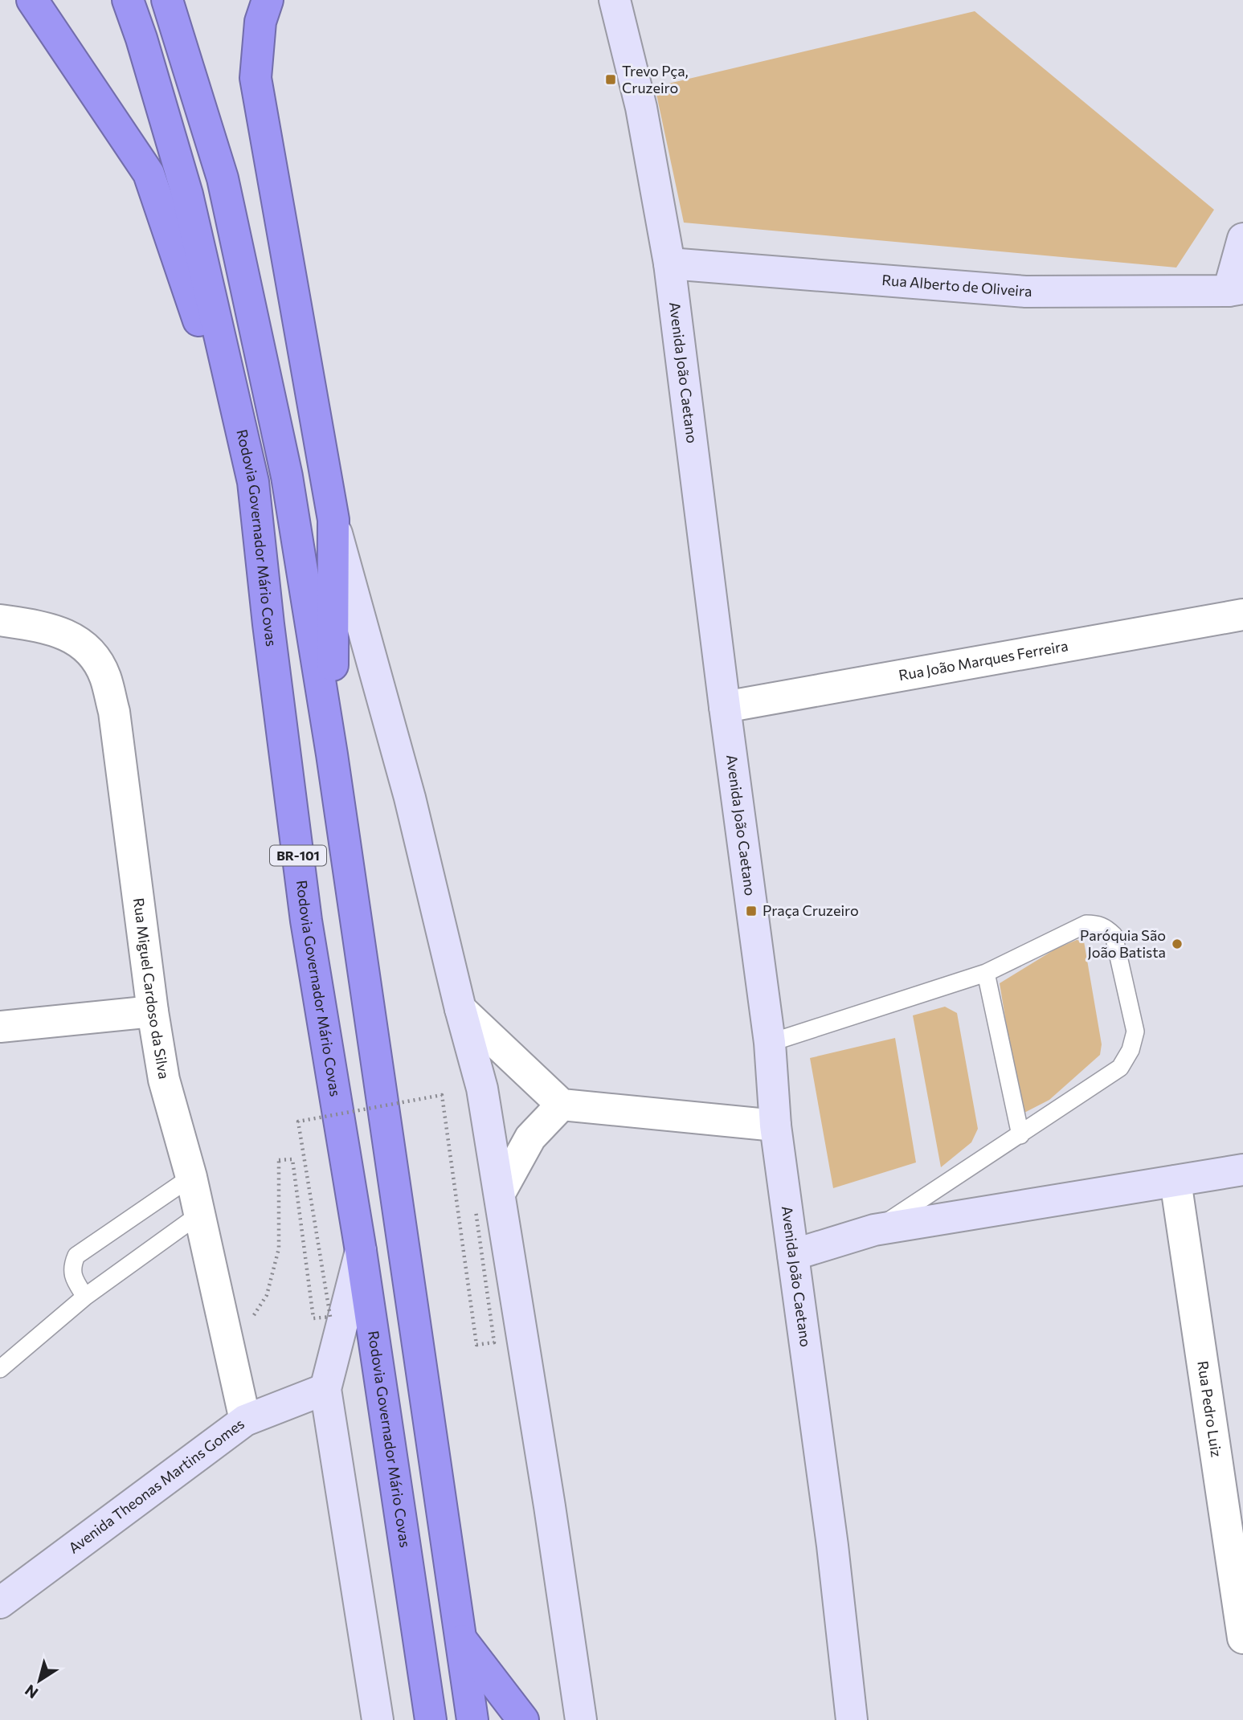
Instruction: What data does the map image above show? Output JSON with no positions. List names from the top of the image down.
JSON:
{
  "streets": {
    "highway": ["Rodovia Governador Mário Covas", "BR-101"],
    "main road": ["Rua Alberto de Oliveira", "Avenida João Caetano", "Avenida Theonas Martins Gomes"],
    "street": ["Rua João Marques Ferreira", "Rua Miguel Cardoso da Silva", "Rua Pedro Luiz"]
  },
  "crossings": [
    ["Rua Alberto de Oliveira", "Avenida João Caetano"],
    ["Avenida João Caetano", "Rua João Marques Ferreira"],
    ["Rua Miguel Cardoso da Silva", "Avenida Theonas Martins Gomes"]
  ],
  "places": {
    "transit": ["Trevo Pça, Cruzeiro", "Praça Cruzeiro"],
    "other": ["Paróquia São João Batista"]
  },
  "north": "bottom left"
}
